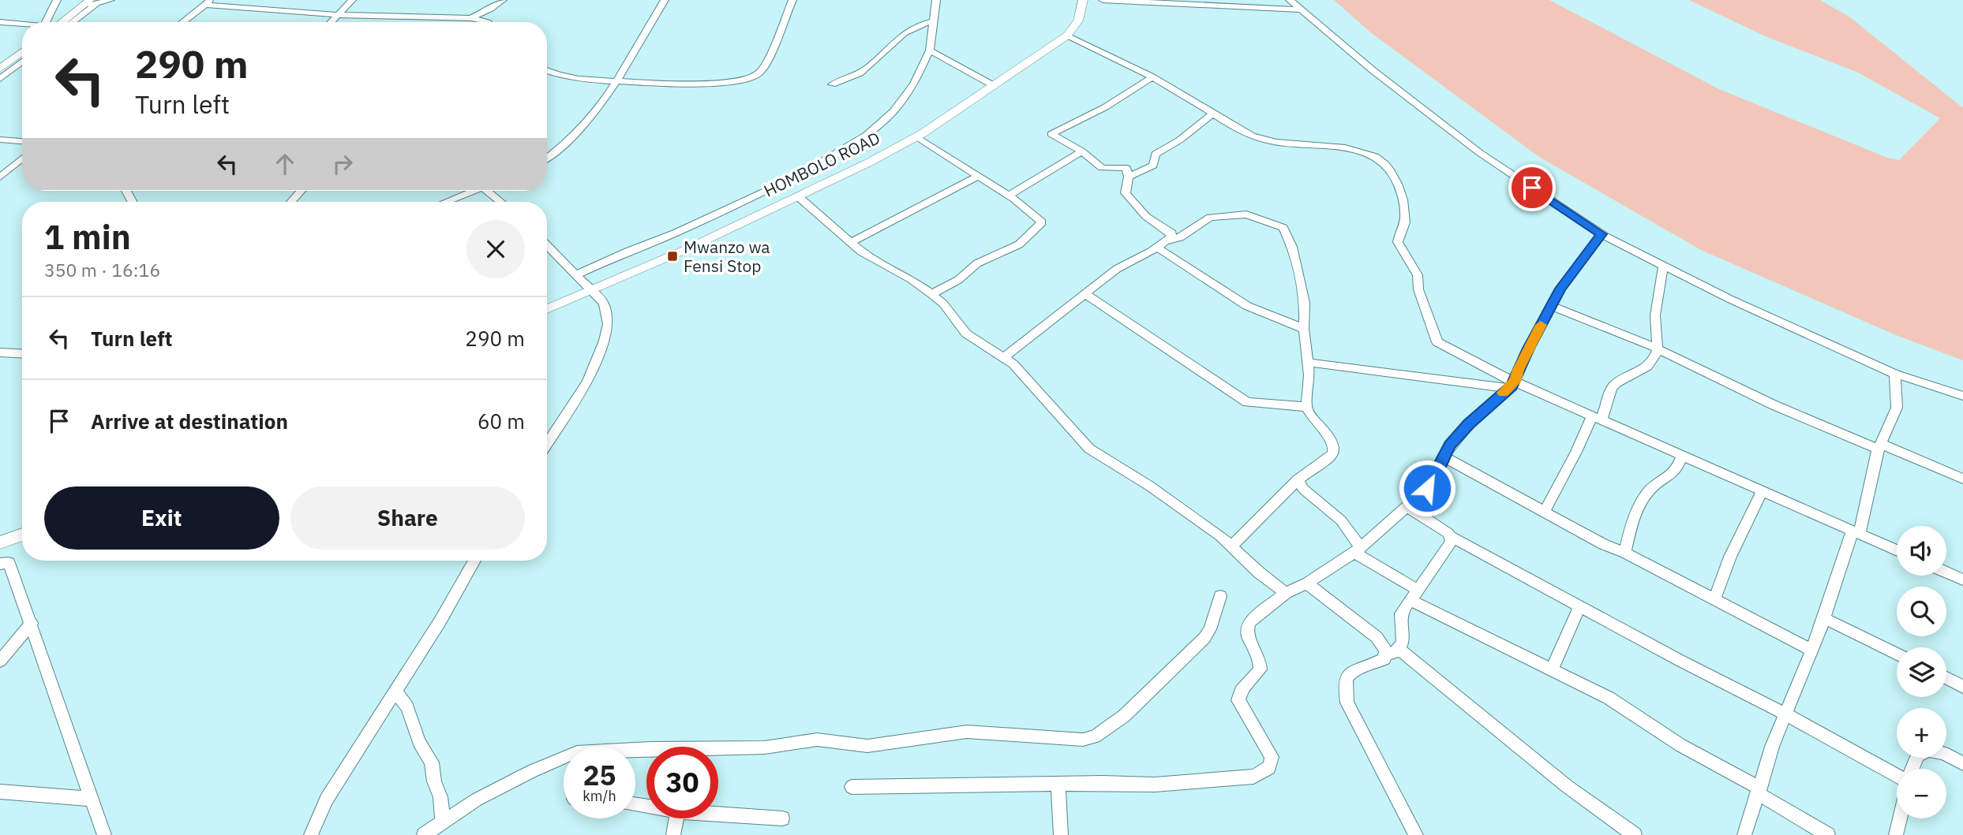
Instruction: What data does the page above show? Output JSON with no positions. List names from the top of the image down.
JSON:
{
  "streets": {
    "street": ["HOMBOLO ROAD"]
  },
  "places": {
    "transit": ["Mwanzo wa Fensi Stop"]
  },
  "page": {
    "turn": ["290 m", "Turn left"],
    "heading": ["1 min", "350 m · 16:16"],
    "list": [
      {
        "name": "Turn left",
        "value": "290 m"
      },
      {
        "name": "Arrive at destination",
        "value": "60 m"
      }
    ],
    "buttons": ["Exit", "Share"],
    "map_buttons": ["+", "−"],
    "speed": "25 km/h",
    "limit": "30"
  }
}
